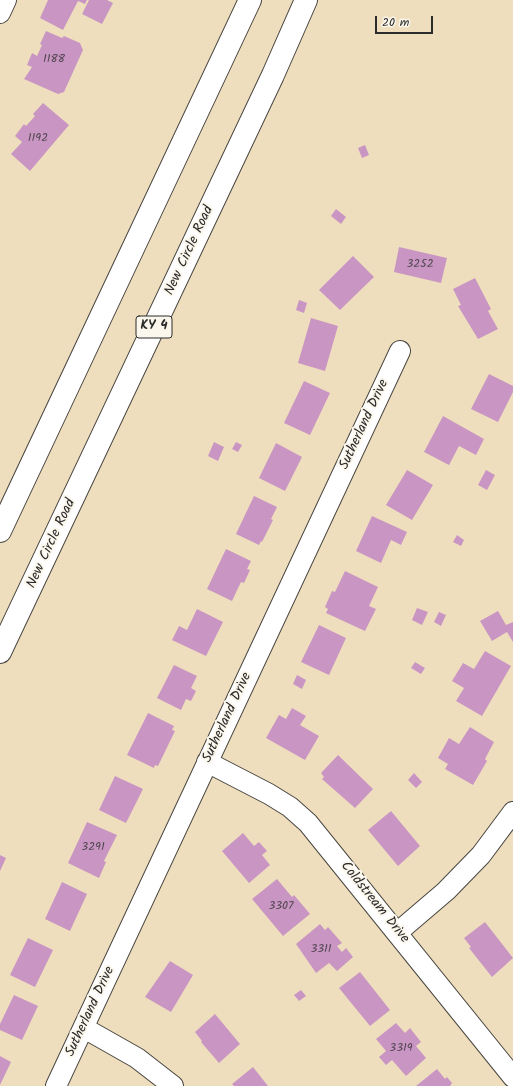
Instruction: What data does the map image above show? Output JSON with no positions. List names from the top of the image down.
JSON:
{
  "streets": {
    "highway": ["New Circle Road", "KY 4"],
    "street": ["Sutherland Drive", "Coldstream Drive"]
  },
  "crossings": [
    ["Sutherland Drive", "Coldstream Drive"]
  ],
  "house_numbers": [
    "1188",
    "1192",
    "3252",
    "3291",
    "3307",
    "3311",
    "3319"
  ],
  "scale_bar": "20 m"
}
